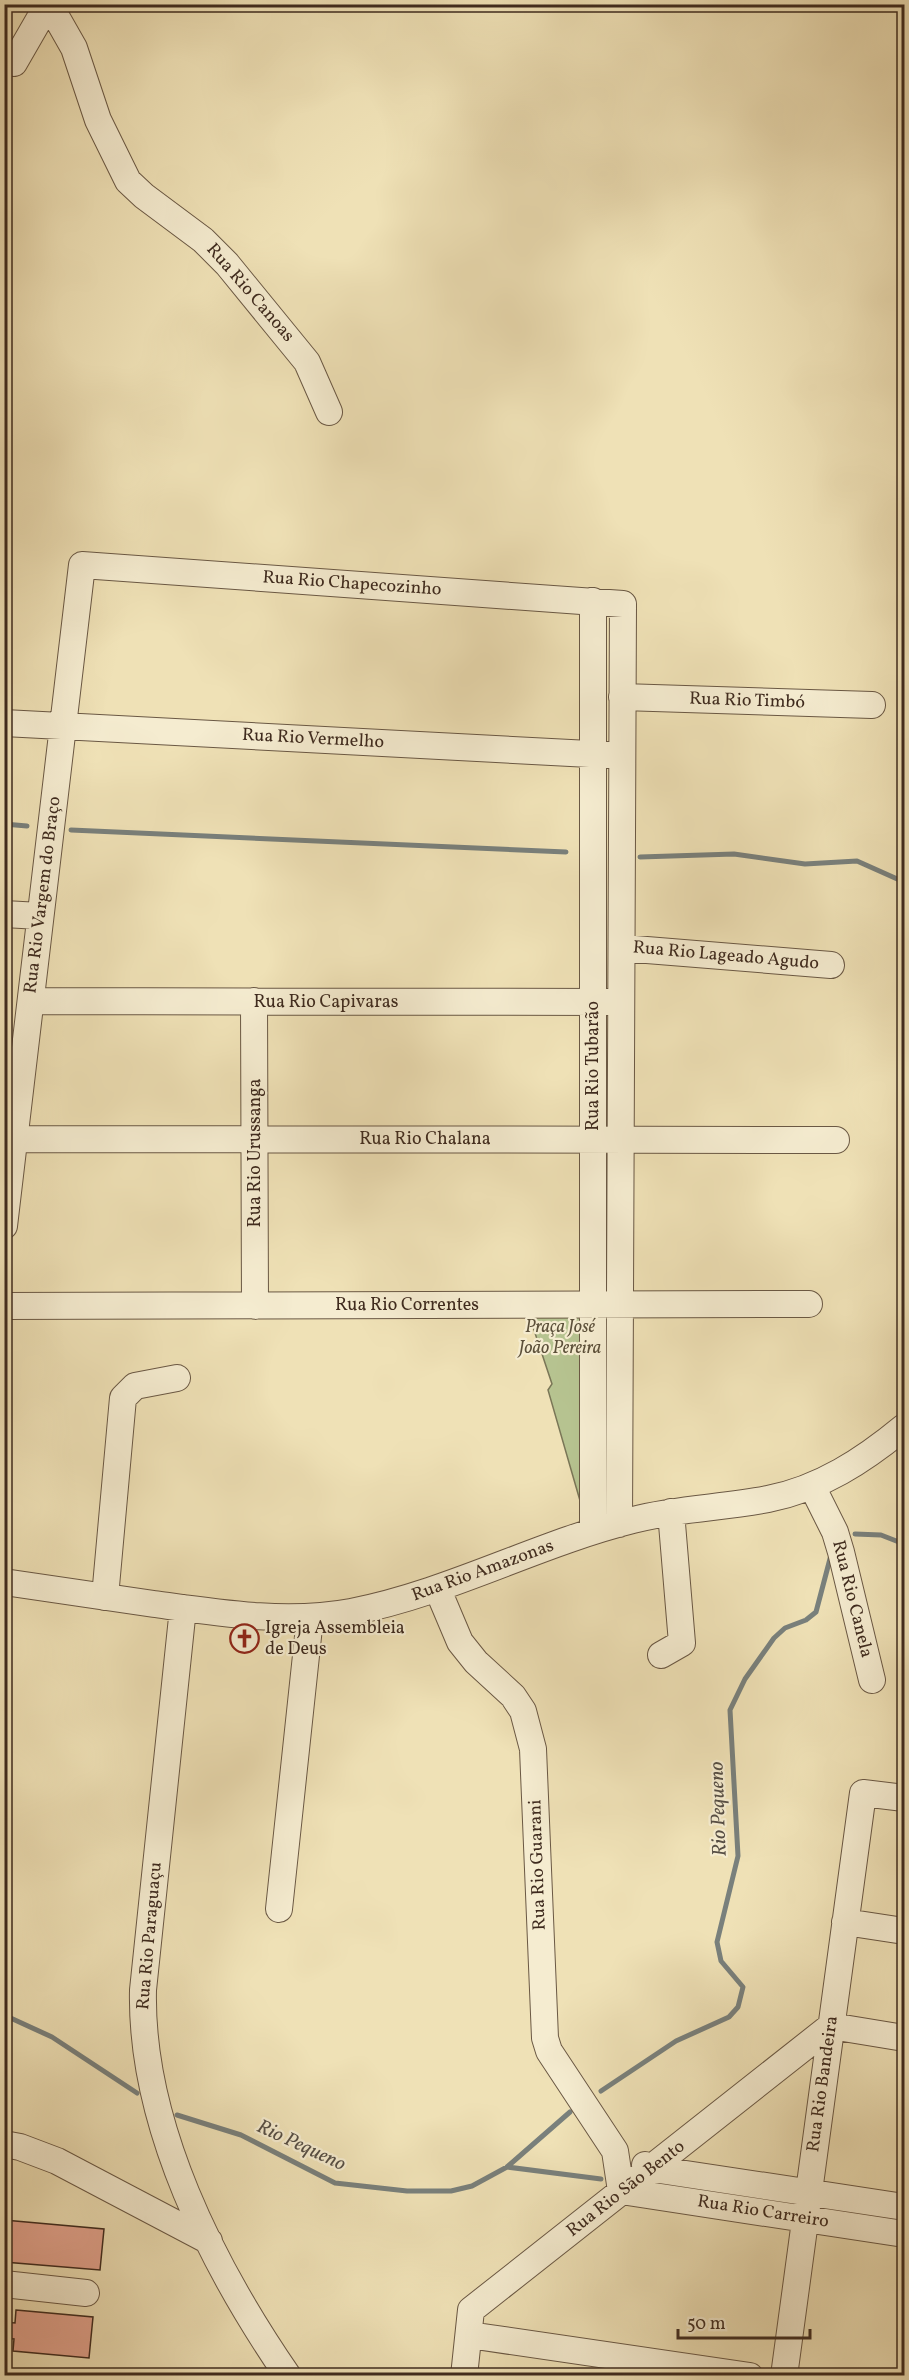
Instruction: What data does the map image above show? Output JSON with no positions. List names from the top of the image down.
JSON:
{
  "streets": {
    "street": [
      "Rua Rio Canoas",
      "Rua Rio Chapecozinho",
      "Rua Rio Timbó",
      "Rua Rio Vermelho",
      "Rua Rio Vargem do Braço",
      "Rua Rio Lageado Agudo",
      "Rua Rio Capivaras",
      "Rua Rio Tubarão",
      "Rua Rio Chalana",
      "Rua Rio Urussanga",
      "Rua Rio Correntes",
      "Rua Rio Amazonas",
      "Rua Rio Canela",
      "Rua Rio Guarani",
      "Rua Rio Paraguaçu",
      "Rua Rio Bandeira",
      "Rua Rio São Bento",
      "Rua Rio Carreiro"
    ]
  },
  "crossings": [
    ["Rua Rio Chapecozinho", "Rua Rio Vargem do Braço"],
    ["Rua Rio Chapecozinho", "Rua Rio Tubarão"],
    ["Rua Rio Timbó", "Rua Rio Tubarão"],
    ["Rua Rio Vermelho", "Rua Rio Vargem do Braço"],
    ["Rua Rio Vermelho", "Rua Rio Tubarão"],
    ["Rua Rio Vargem do Braço", "Rua Rio Capivaras"],
    ["Rua Rio Vargem do Braço", "Rua Rio Chalana"],
    ["Rua Rio Lageado Agudo", "Rua Rio Tubarão"],
    ["Rua Rio Capivaras", "Rua Rio Tubarão"],
    ["Rua Rio Capivaras", "Rua Rio Urussanga"],
    ["Rua Rio Tubarão", "Rua Rio Chalana"],
    ["Rua Rio Tubarão", "Rua Rio Correntes"],
    ["Rua Rio Tubarão", "Rua Rio Amazonas"],
    ["Rua Rio Chalana", "Rua Rio Urussanga"],
    ["Rua Rio Urussanga", "Rua Rio Correntes"],
    ["Rua Rio Amazonas", "Rua Rio Canela"],
    ["Rua Rio Amazonas", "Rua Rio Guarani"],
    ["Rua Rio Amazonas", "Rua Rio Paraguaçu"],
    ["Rua Rio Guarani", "Rua Rio São Bento"],
    ["Rua Rio Guarani", "Rua Rio Carreiro"],
    ["Rua Rio Bandeira", "Rua Rio São Bento"],
    ["Rua Rio Bandeira", "Rua Rio Carreiro"],
    ["Rua Rio São Bento", "Rua Rio Carreiro"]
  ],
  "water": ["Rio Pequeno"],
  "parks": ["Praça José João Pereira"],
  "places": {
    "church": ["Igreja Assembleia de Deus"]
  },
  "scale_bar": "50 m"
}
